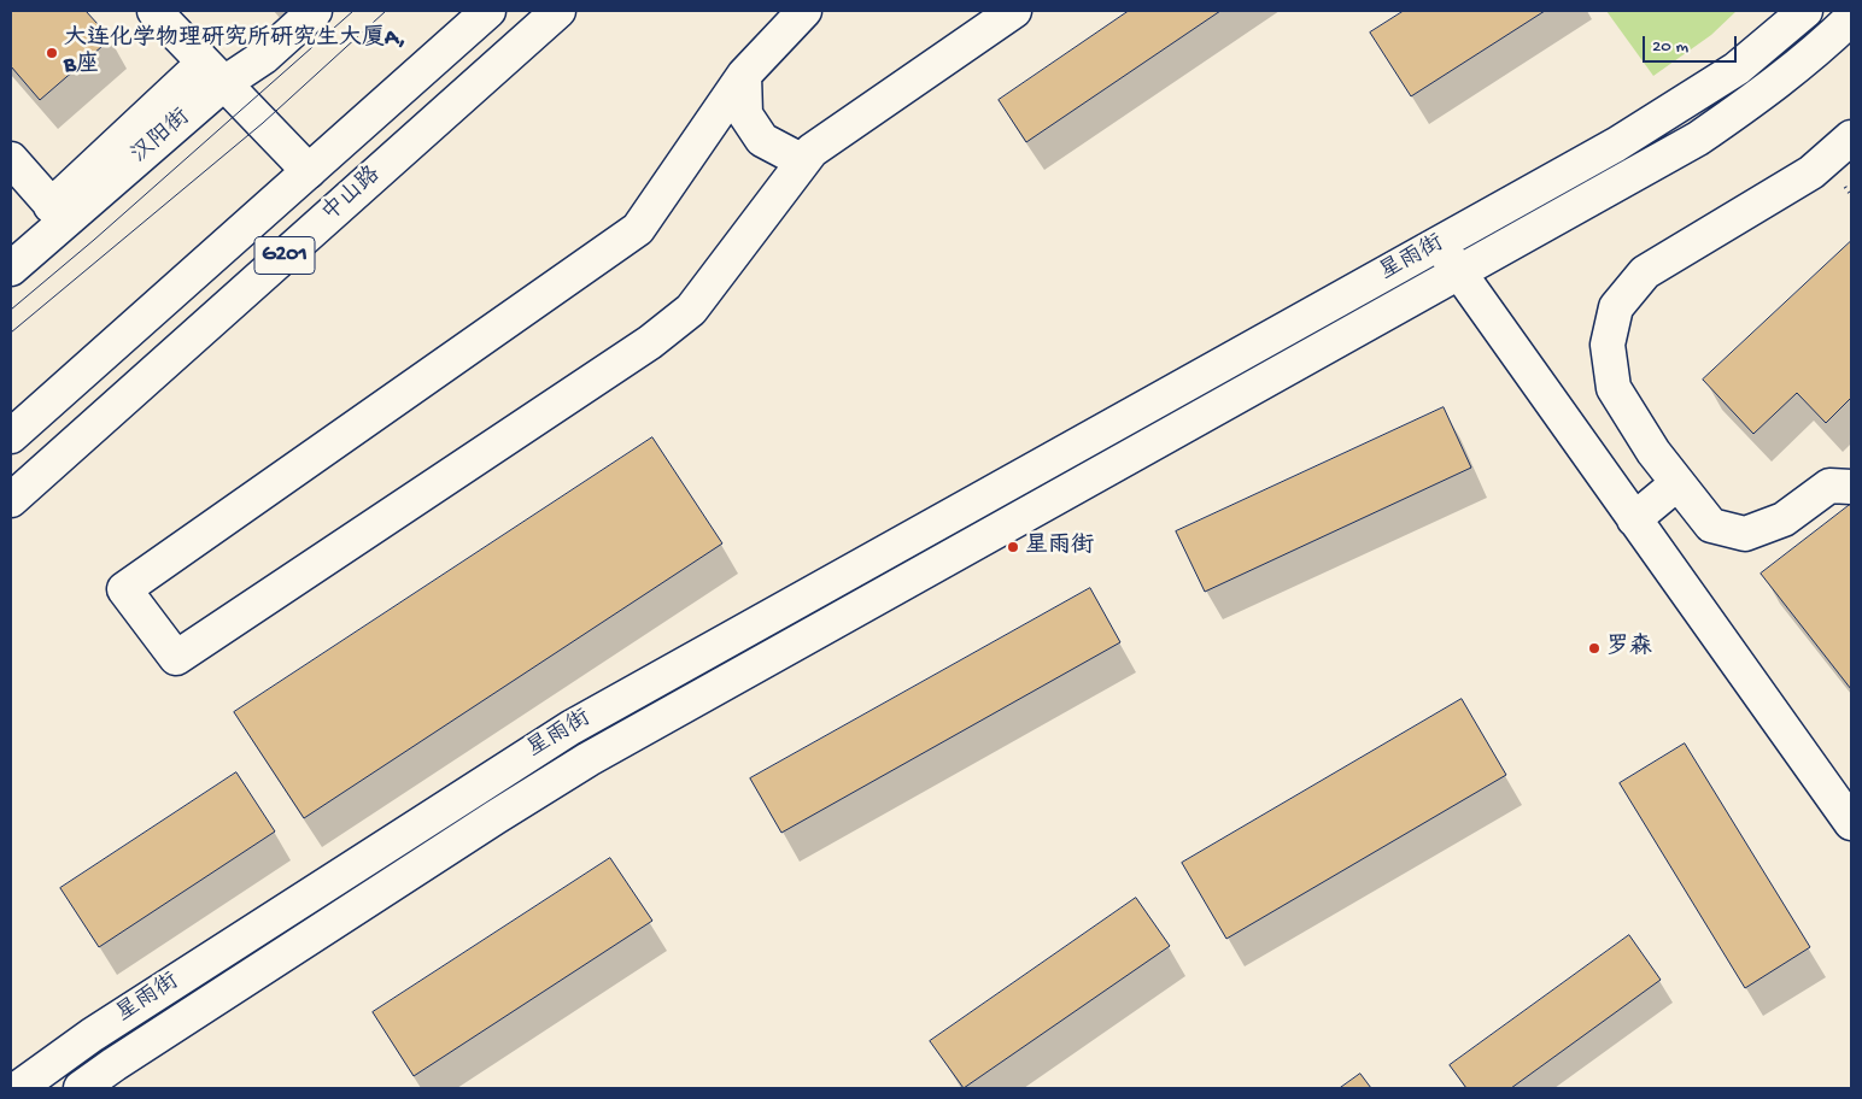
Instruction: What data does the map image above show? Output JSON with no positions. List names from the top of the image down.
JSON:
{
  "streets": {
    "main road": [
      "汉阳街",
      "中山路",
      "G201",
      "星雨街"
    ]
  },
  "places": ["大连化学物理研究所研究生大厦A, B座", "星雨街", "罗森"],
  "scale_bar": "20 m"
}
